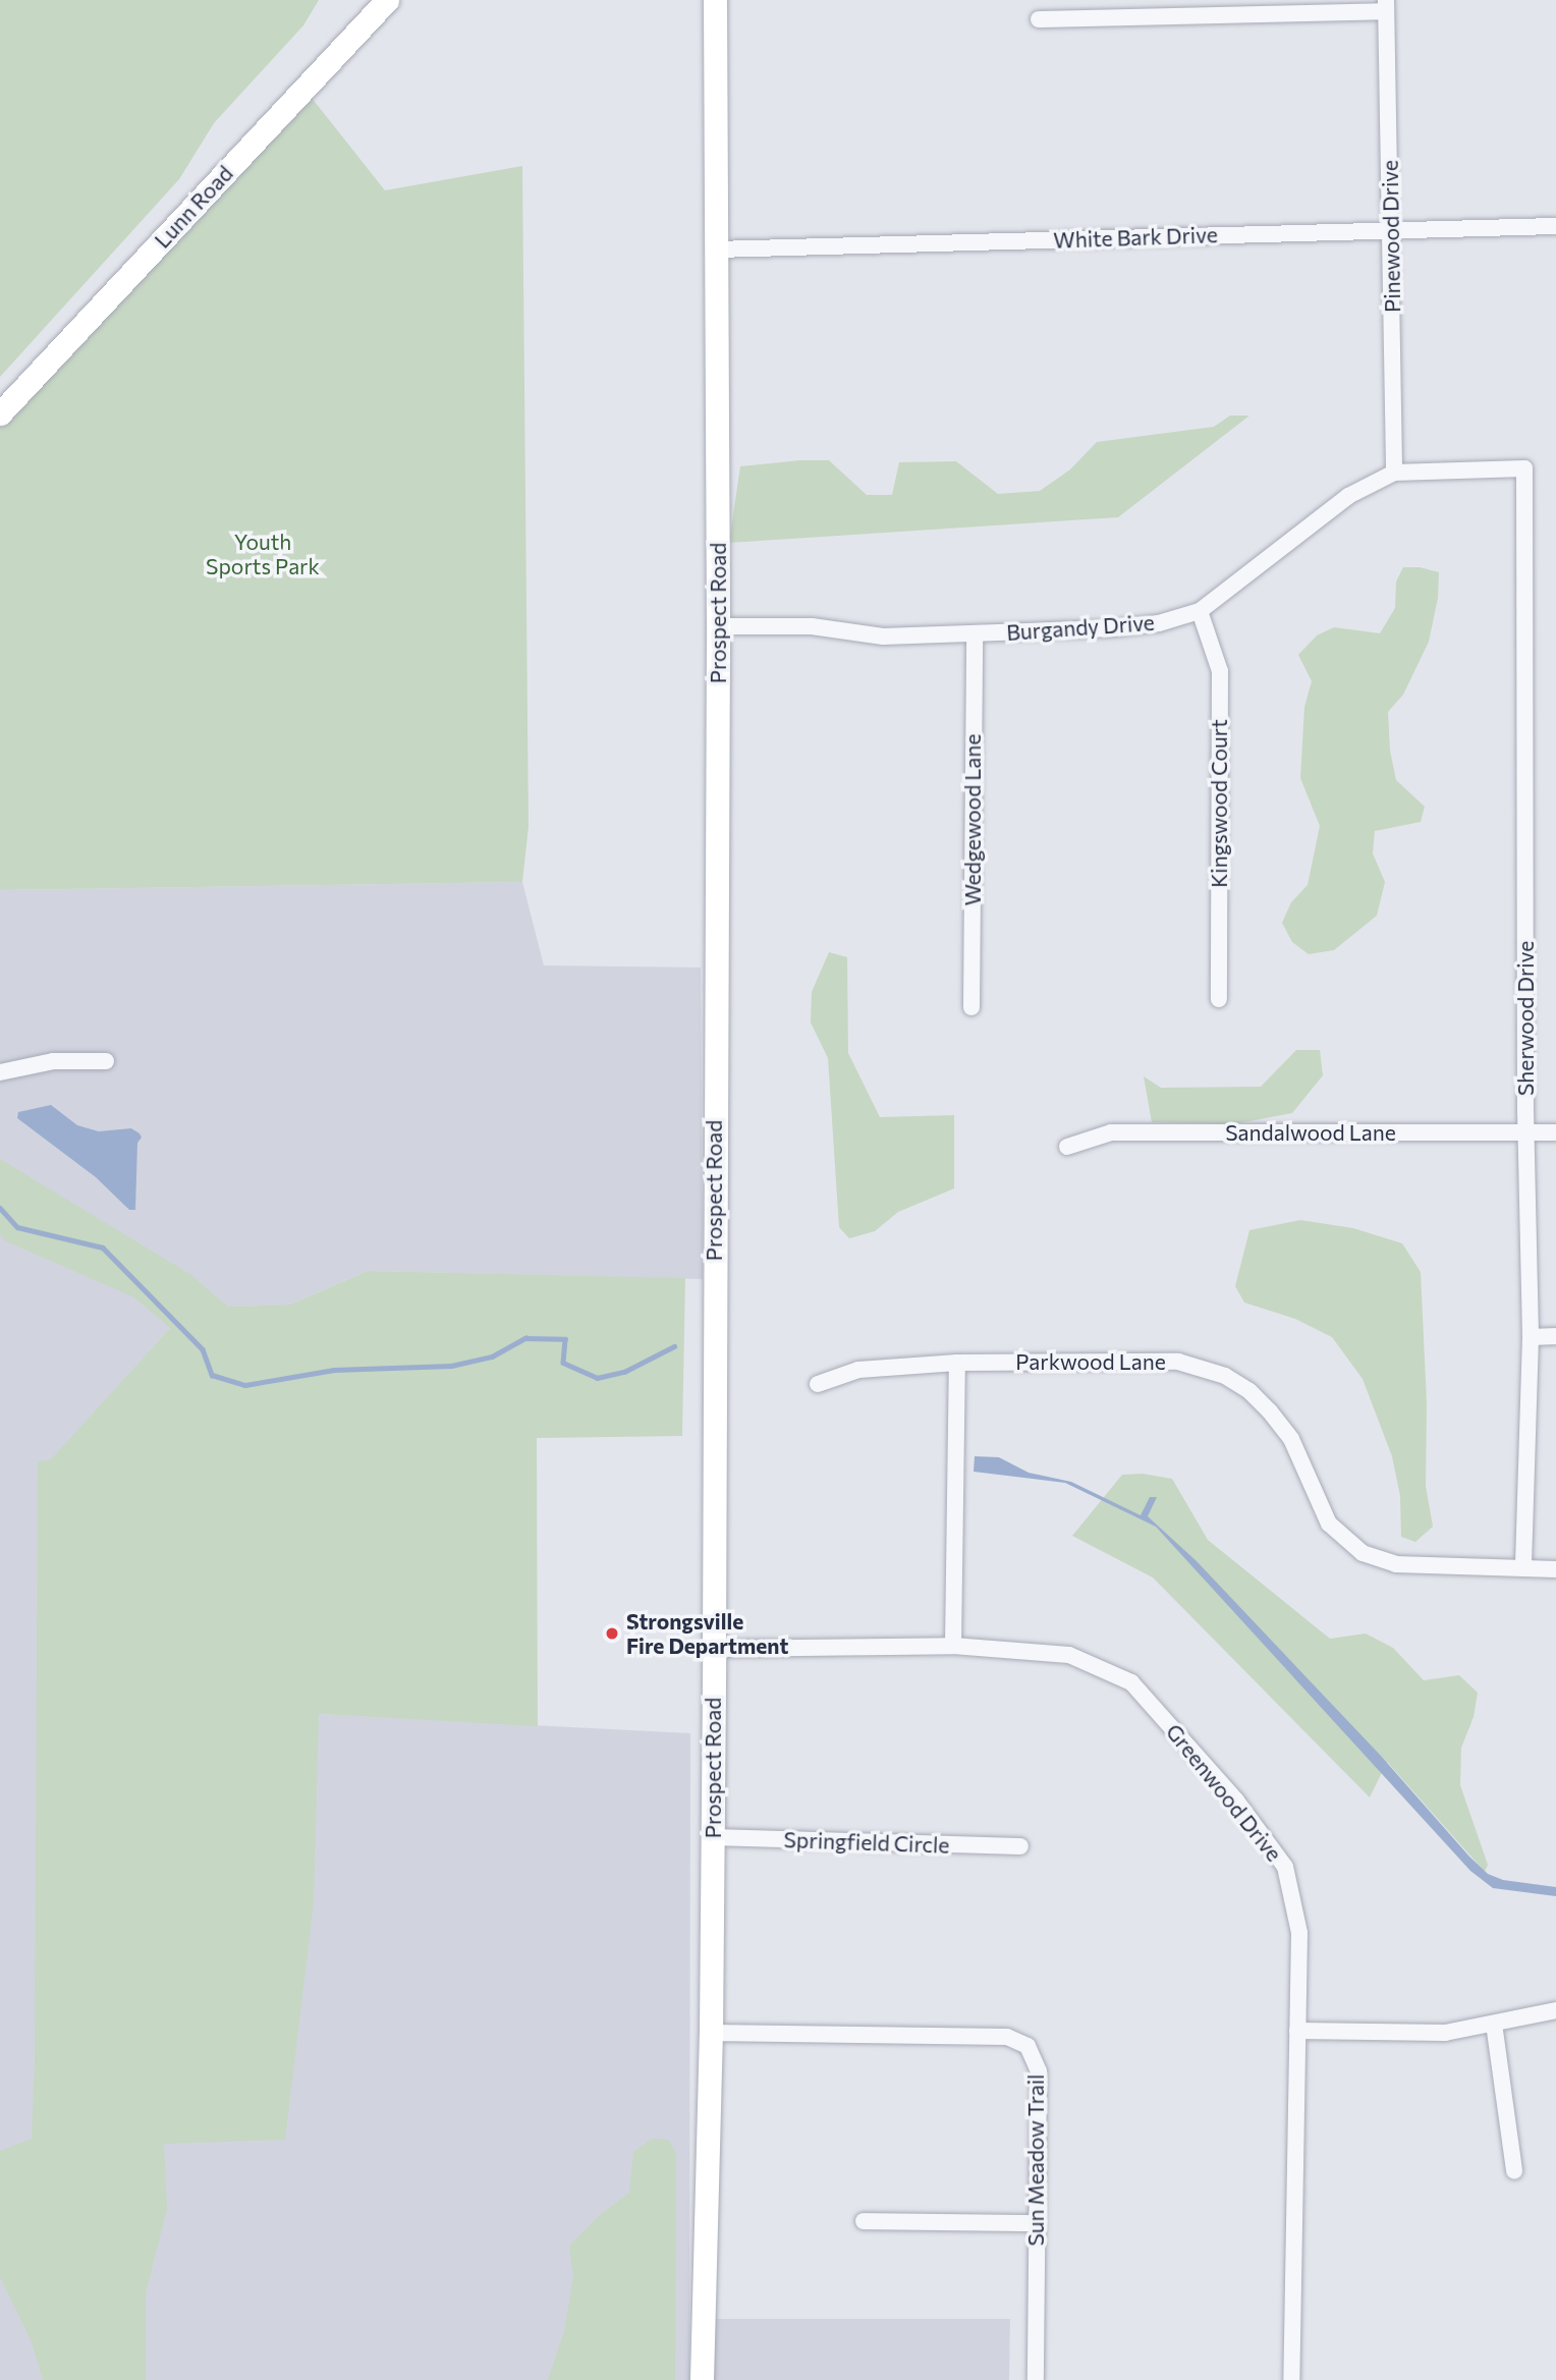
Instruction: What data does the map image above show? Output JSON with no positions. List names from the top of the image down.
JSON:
{
  "streets": {
    "street": [
      "Lunn Road",
      "Pinewood Drive",
      "White Bark Drive",
      "Prospect Road",
      "Burgandy Drive",
      "Kingswood Court",
      "Wedgewood Lane",
      "Sherwood Drive",
      "Sandalwood Lane",
      "Parkwood Lane",
      "Greenwood Drive",
      "Springfield Circle",
      "Sun Meadow Trail"
    ]
  },
  "crossings": [
    ["Pinewood Drive", "White Bark Drive"],
    ["Pinewood Drive", "Burgandy Drive"],
    ["White Bark Drive", "Prospect Road"],
    ["Prospect Road", "Burgandy Drive"],
    ["Prospect Road", "Greenwood Drive"],
    ["Prospect Road", "Springfield Circle"],
    ["Prospect Road", "Sun Meadow Trail"],
    ["Burgandy Drive", "Kingswood Court"],
    ["Burgandy Drive", "Wedgewood Lane"],
    ["Burgandy Drive", "Sherwood Drive"],
    ["Sherwood Drive", "Sandalwood Lane"],
    ["Sherwood Drive", "Parkwood Lane"]
  ],
  "parks": ["Youth Sports Park"],
  "places": ["Strongsville Fire Department"]
}
